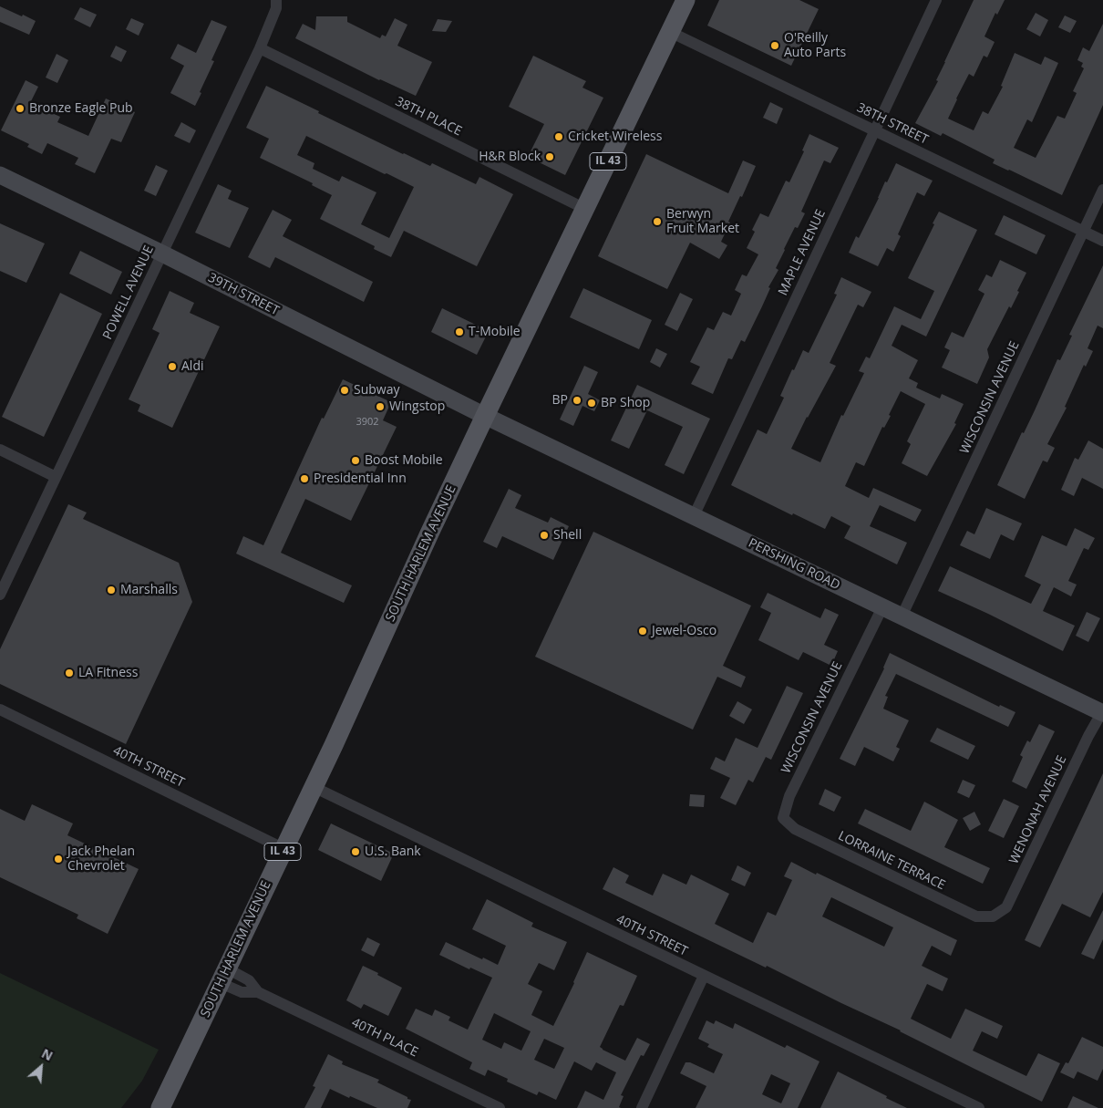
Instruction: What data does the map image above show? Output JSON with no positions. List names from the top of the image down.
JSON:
{
  "streets": {
    "main road": [
      "IL 43",
      "39TH STREET",
      "SOUTH HARLEM AVENUE",
      "PERSHING ROAD"
    ],
    "street": [
      "38TH PLACE",
      "38TH STREET",
      "MAPLE AVENUE",
      "POWELL AVENUE",
      "WISCONSIN AVENUE",
      "40TH STREET",
      "WENONAH AVENUE",
      "LORRAINE TERRACE",
      "40TH PLACE"
    ]
  },
  "crossings": [
    ["38TH PLACE", "POWELL AVENUE"],
    ["38TH PLACE", "SOUTH HARLEM AVENUE"],
    ["38TH STREET", "MAPLE AVENUE"],
    ["38TH STREET", "WISCONSIN AVENUE"],
    ["38TH STREET", "SOUTH HARLEM AVENUE"],
    ["MAPLE AVENUE", "PERSHING ROAD"],
    ["POWELL AVENUE", "39TH STREET"],
    ["39TH STREET", "SOUTH HARLEM AVENUE"],
    ["39TH STREET", "PERSHING ROAD"],
    ["WISCONSIN AVENUE", "PERSHING ROAD"],
    ["WISCONSIN AVENUE", "LORRAINE TERRACE"],
    ["SOUTH HARLEM AVENUE", "PERSHING ROAD"],
    ["SOUTH HARLEM AVENUE", "40TH STREET"],
    ["SOUTH HARLEM AVENUE", "40TH PLACE"],
    ["PERSHING ROAD", "WENONAH AVENUE"],
    ["WENONAH AVENUE", "LORRAINE TERRACE"]
  ],
  "places": [
    "O'Reilly Auto Parts",
    "Bronze Eagle Pub",
    "Cricket Wireless",
    "H&R Block",
    "Berwyn Fruit Market",
    "T-Mobile",
    "Aldi",
    "Subway",
    "BP",
    "BP Shop",
    "Wingstop",
    "Boost Mobile",
    "Presidential Inn",
    "Shell",
    "Marshalls",
    "Jewel-Osco",
    "LA Fitness",
    "U.S. Bank",
    "Jack Phelan Chevrolet"
  ],
  "house_numbers": ["3902"],
  "north": "top right"
}
